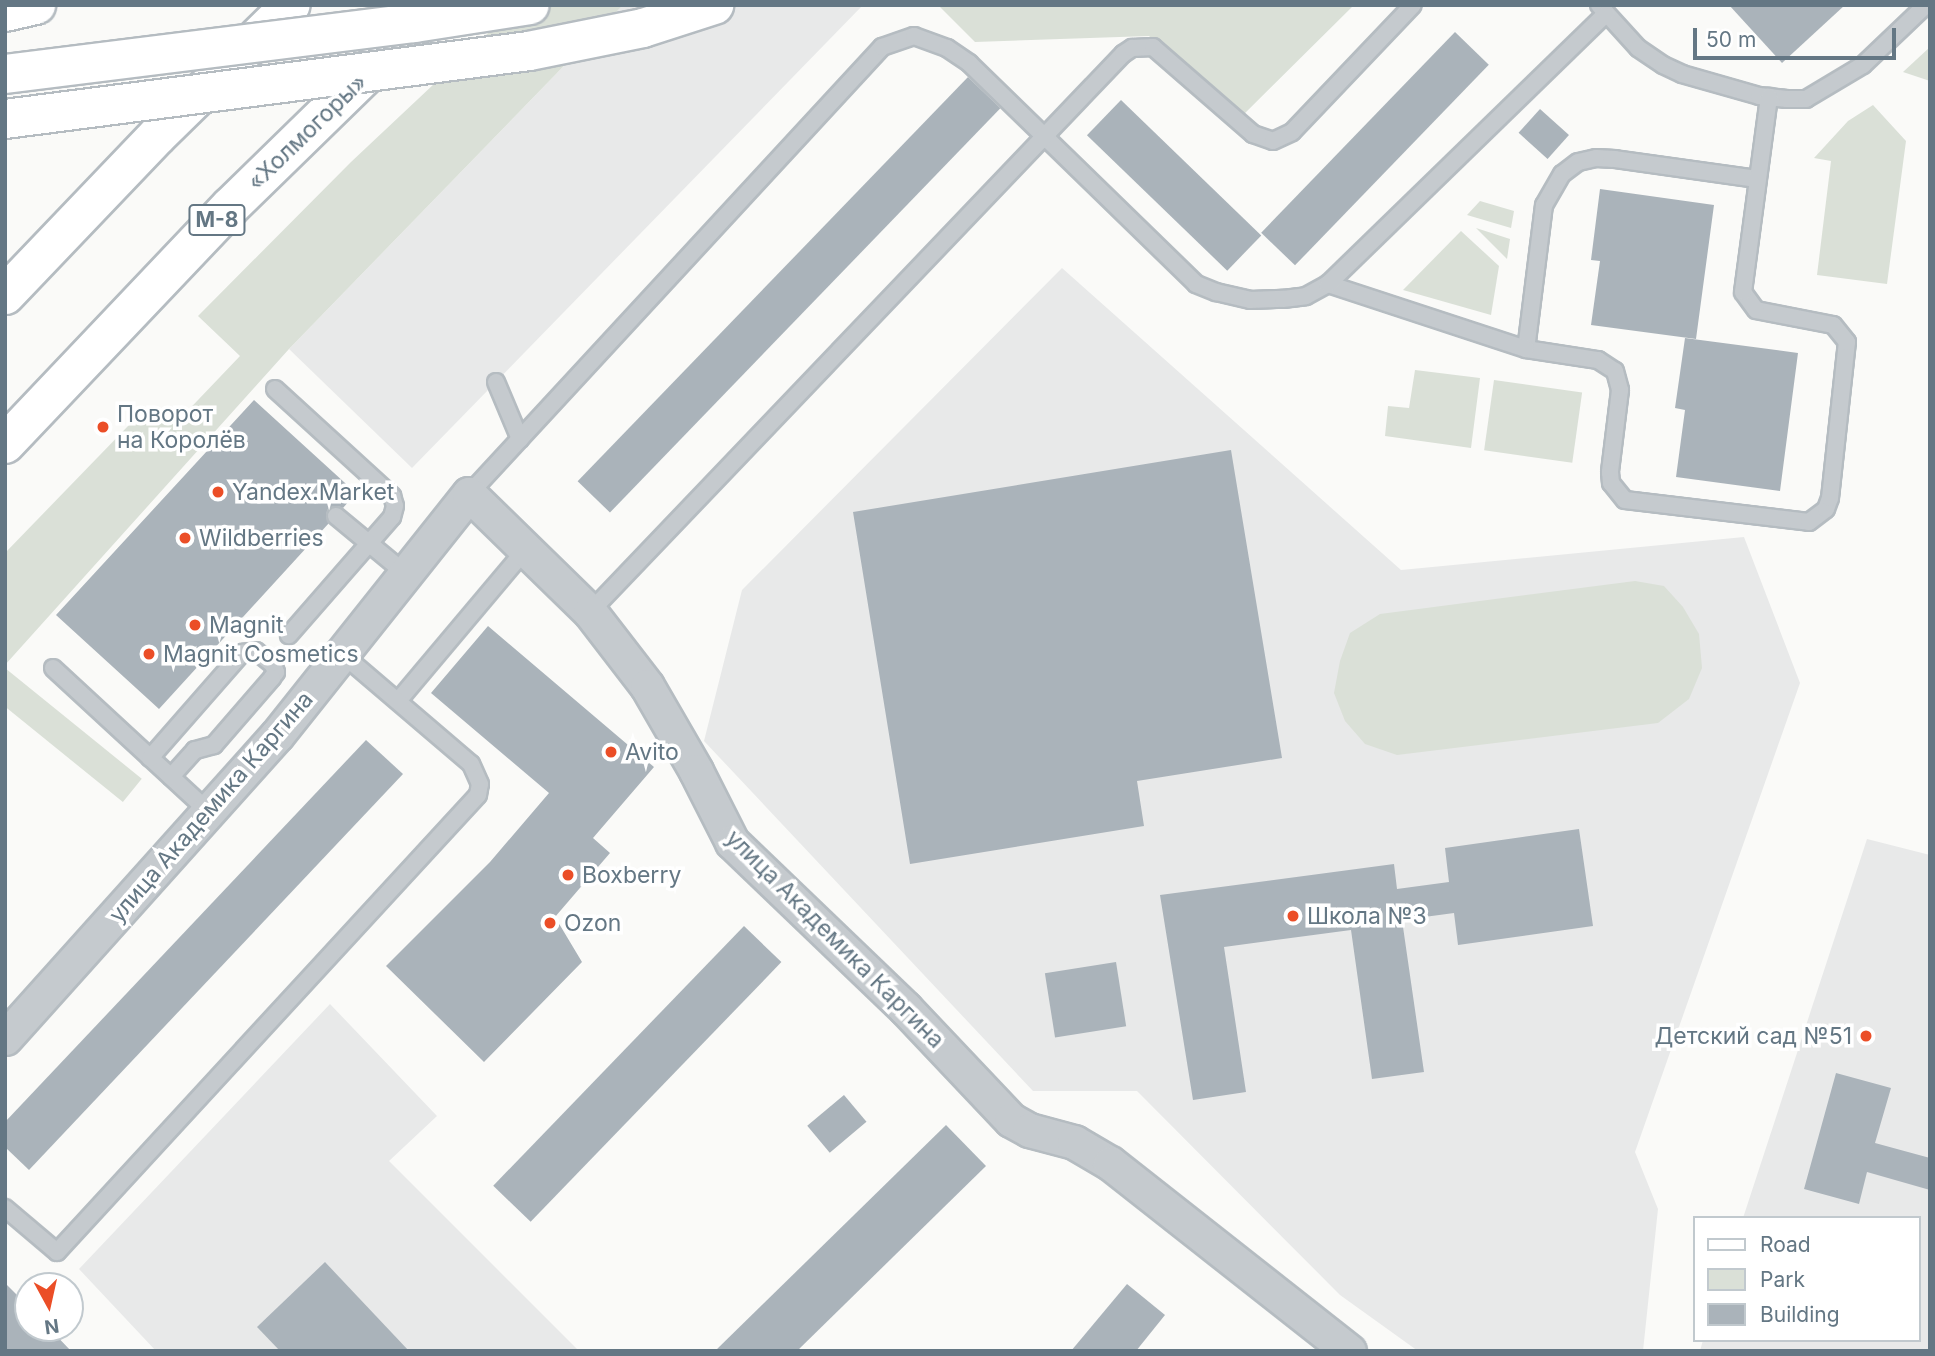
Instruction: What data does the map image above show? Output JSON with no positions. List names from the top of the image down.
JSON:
{
  "streets": {
    "main road": ["«Холмогоры»", "М-8"],
    "street": ["улица Академика Каргина"]
  },
  "places": [
    "Поворот на Королёв",
    "Yandex.Market",
    "Wildberries",
    "Magnit",
    "Magnit Cosmetics",
    "Avito",
    "Boxberry",
    "Школа №3",
    "Ozon",
    "Детский сад №51"
  ],
  "legend": ["Road", "Park", "Building"],
  "scale_bar": "50 m",
  "north": "bottom"
}
